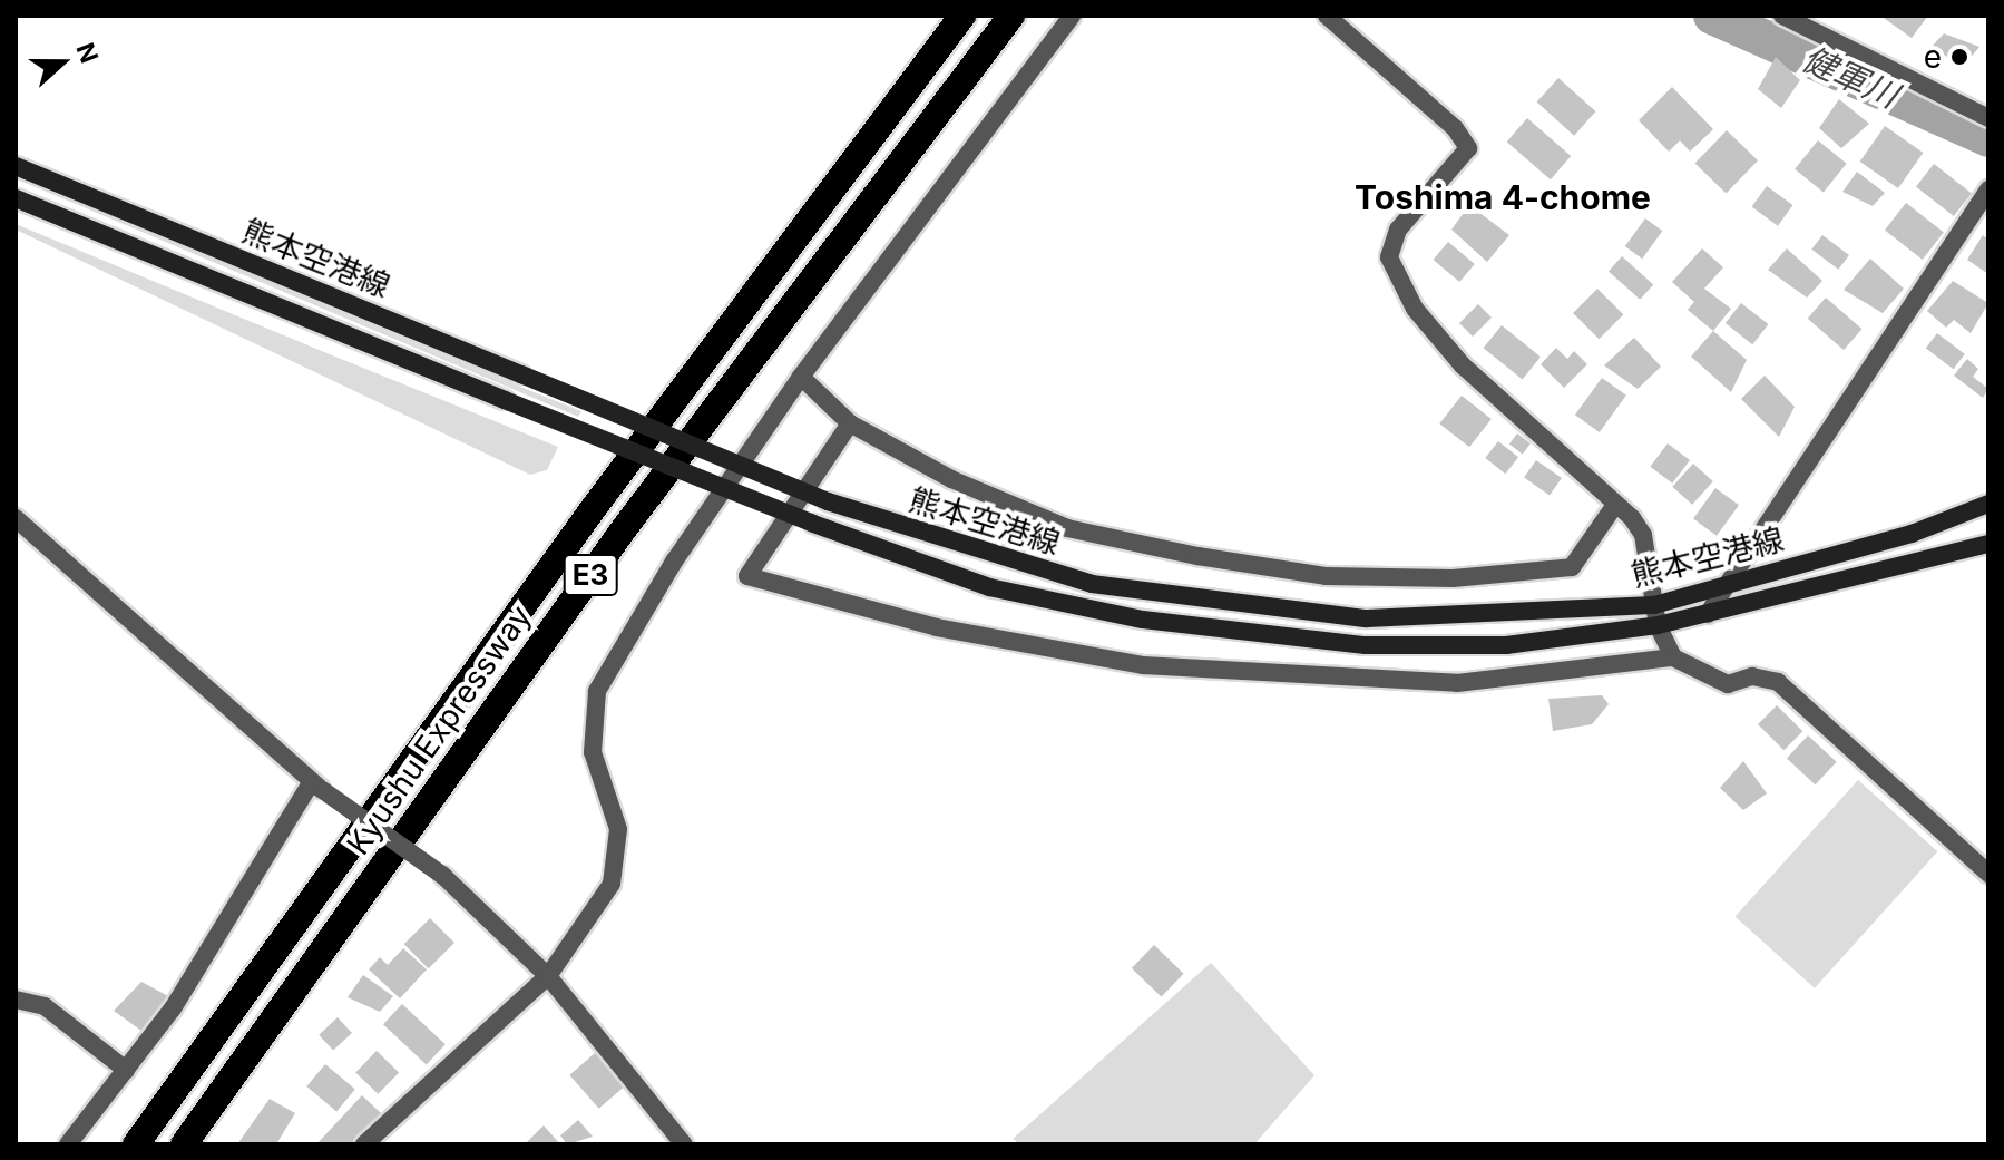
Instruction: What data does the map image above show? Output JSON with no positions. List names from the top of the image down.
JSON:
{
  "streets": {
    "highway": ["E3", "Kyushu Expressway"],
    "main road": ["熊本空港線"]
  },
  "districts": ["Toshima 4-chome"],
  "water": ["健軍川"],
  "places": ["e"],
  "north": "right"
}
